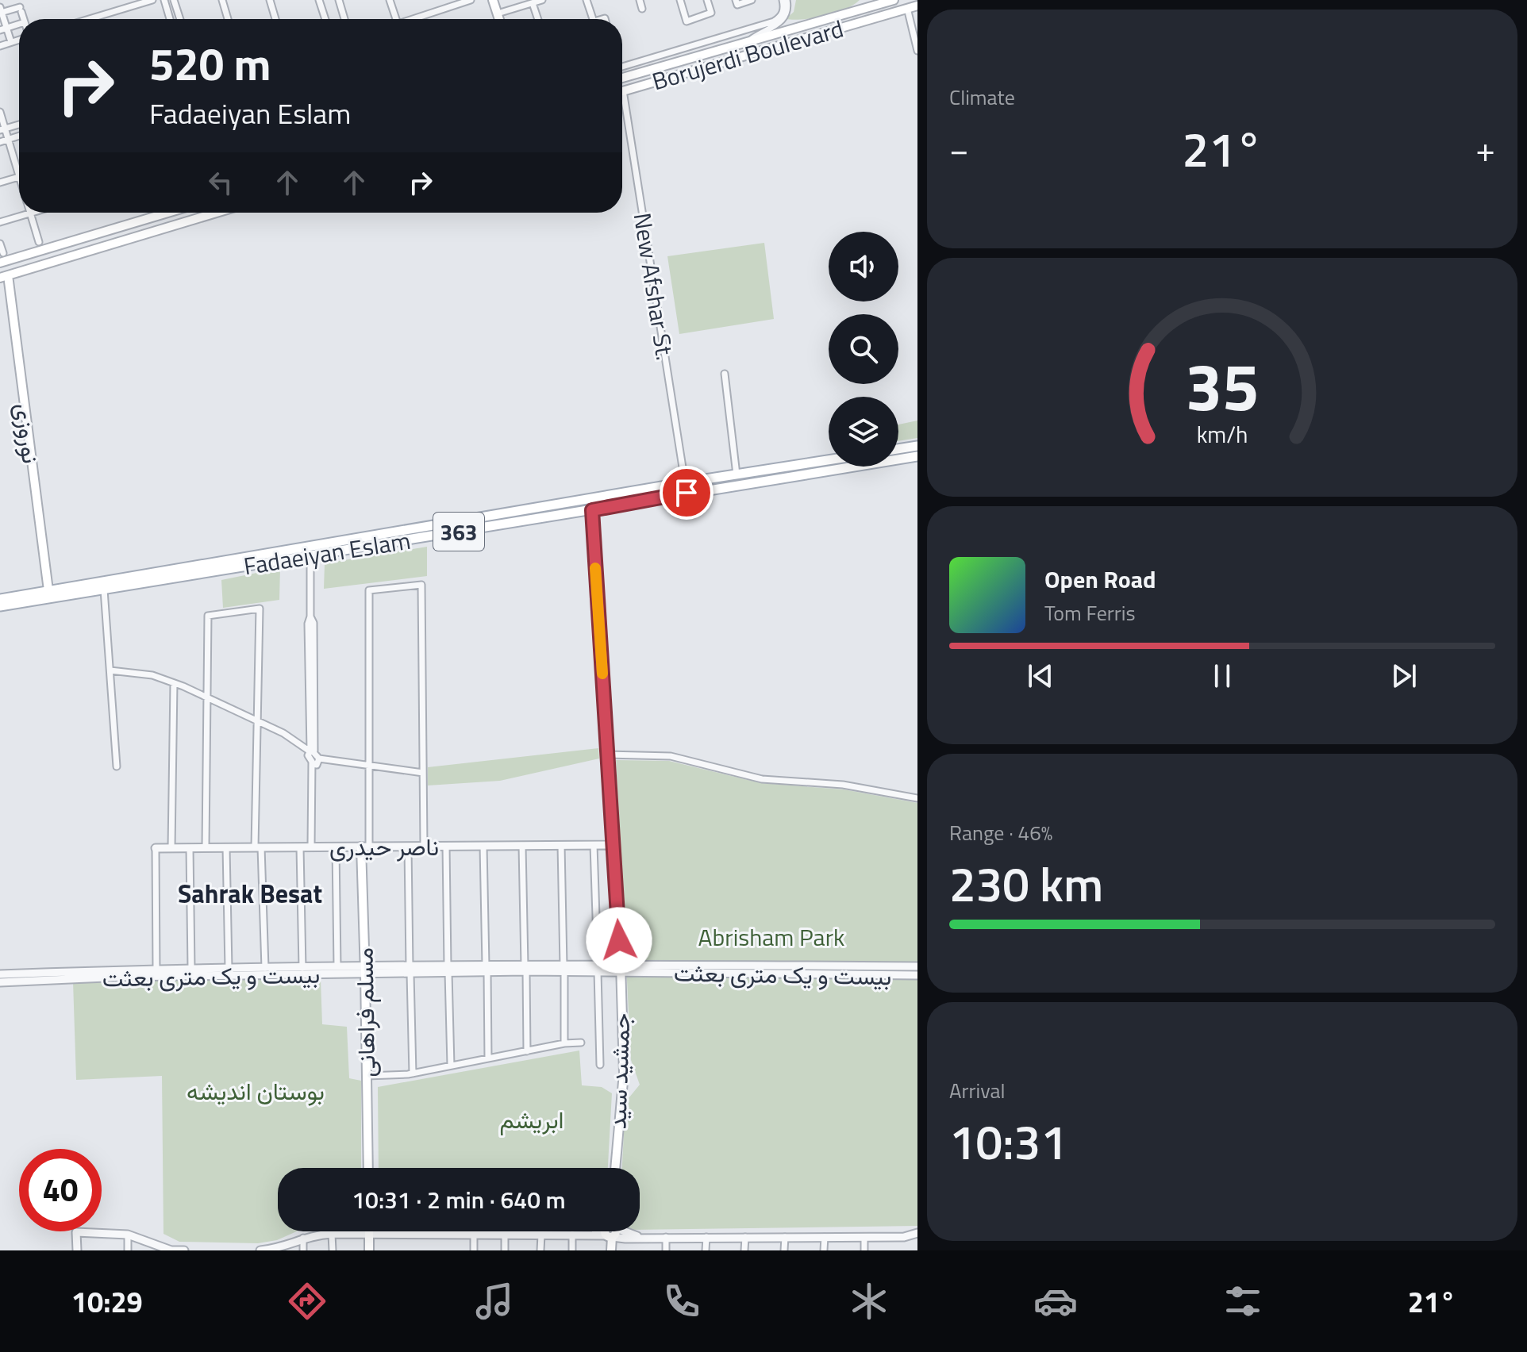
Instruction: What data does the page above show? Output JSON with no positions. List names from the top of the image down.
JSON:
{
  "streets": {
    "main road": [
      "Borujerdi Boulevard",
      "نوروزی",
      "363",
      "Fadaeiyan Eslam",
      "مسلم فراهانی",
      "جمشید سید"
    ],
    "street": ["New Afshar St.", "ناصر حیدری", "بیست و یک متری بعثت"]
  },
  "crossings": [
    ["New Afshar St.", "Fadaeiyan Eslam"],
    ["نوروزی", "Fadaeiyan Eslam"],
    ["ناصر حیدری", "مسلم فراهانی"],
    ["بیست و یک متری بعثت", "مسلم فراهانی"],
    ["بیست و یک متری بعثت", "جمشید سید"]
  ],
  "districts": ["Sahrak Besat"],
  "parks": ["Abrisham Park", "بوستان اندیشه", "ابریشم"],
  "page": {
    "tile": [
      "Climate",
      ["Range · 46%", "230 km"],
      ["Arrival", "10:31"]
    ],
    "turn": ["520 m", "Fadaeiyan Eslam"],
    "heat": ["−", "21°", "+"],
    "song": ["Open Road", "Tom Ferris"],
    "limit": "40",
    "trip": "10:31 · 2 min · 640 m",
    "tabs": ["10:29", "21°"],
    "gauge": ["35", "km/h"]
  }
}
